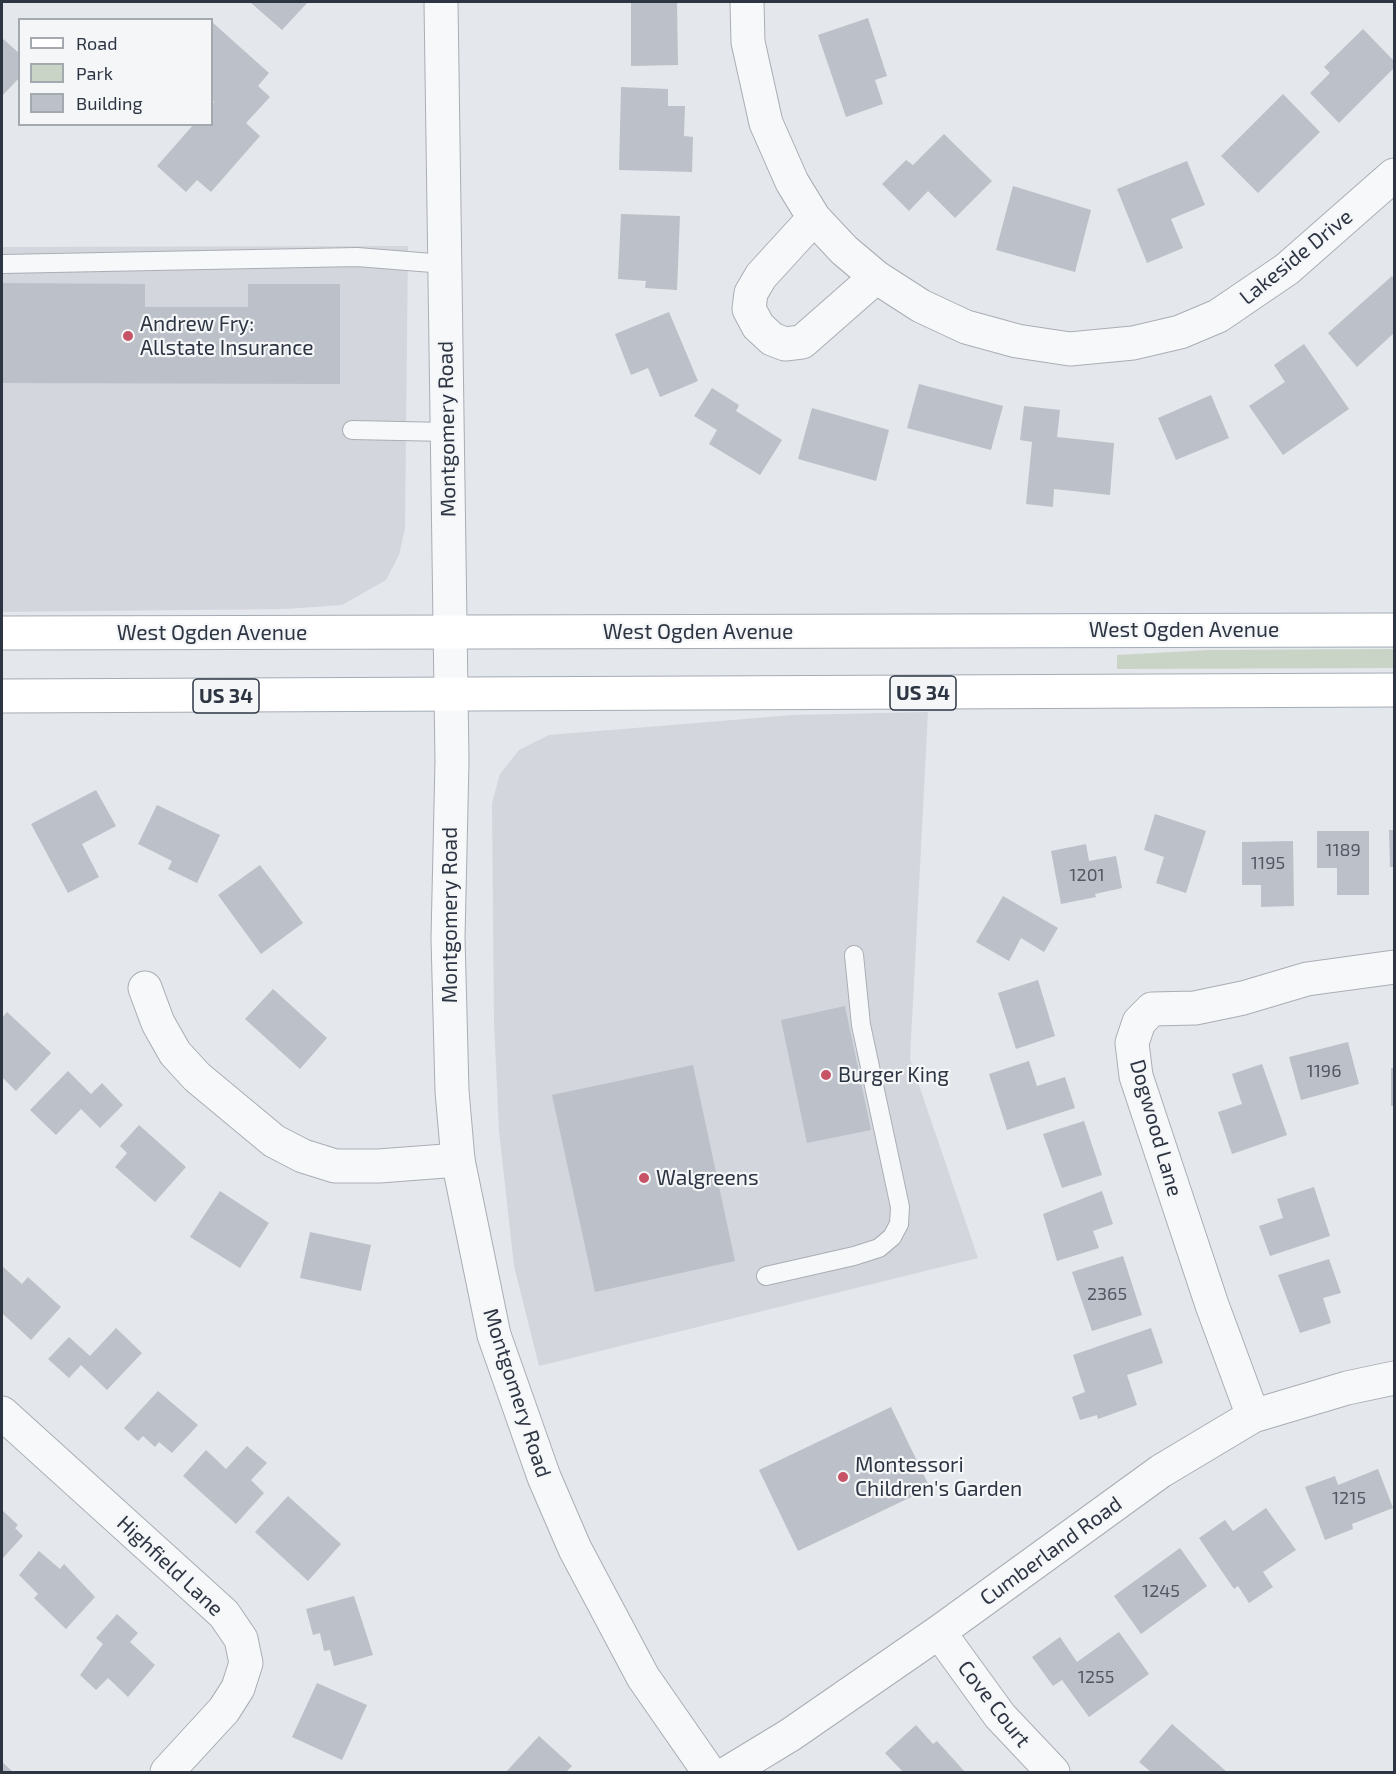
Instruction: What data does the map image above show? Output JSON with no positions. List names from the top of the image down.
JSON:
{
  "streets": {
    "main road": ["West Ogden Avenue", "US 34"],
    "street": [
      "Lakeside Drive",
      "Montgomery Road",
      "Dogwood Lane",
      "Cumberland Road",
      "Highfield Lane",
      "Cove Court"
    ]
  },
  "crossings": [
    ["Montgomery Road", "West Ogden Avenue"],
    ["Montgomery Road", "US 34"],
    ["Dogwood Lane", "Cumberland Road"],
    ["Cumberland Road", "Cove Court"]
  ],
  "places": [
    "Andrew Fry: Allstate Insurance",
    "Burger King",
    "Walgreens",
    "Montessori Children's Garden"
  ],
  "house_numbers": [
    "1189",
    "1195",
    "1201",
    "1196",
    "2365",
    "1215",
    "1245",
    "1255"
  ],
  "legend": ["Road", "Park", "Building"]
}
